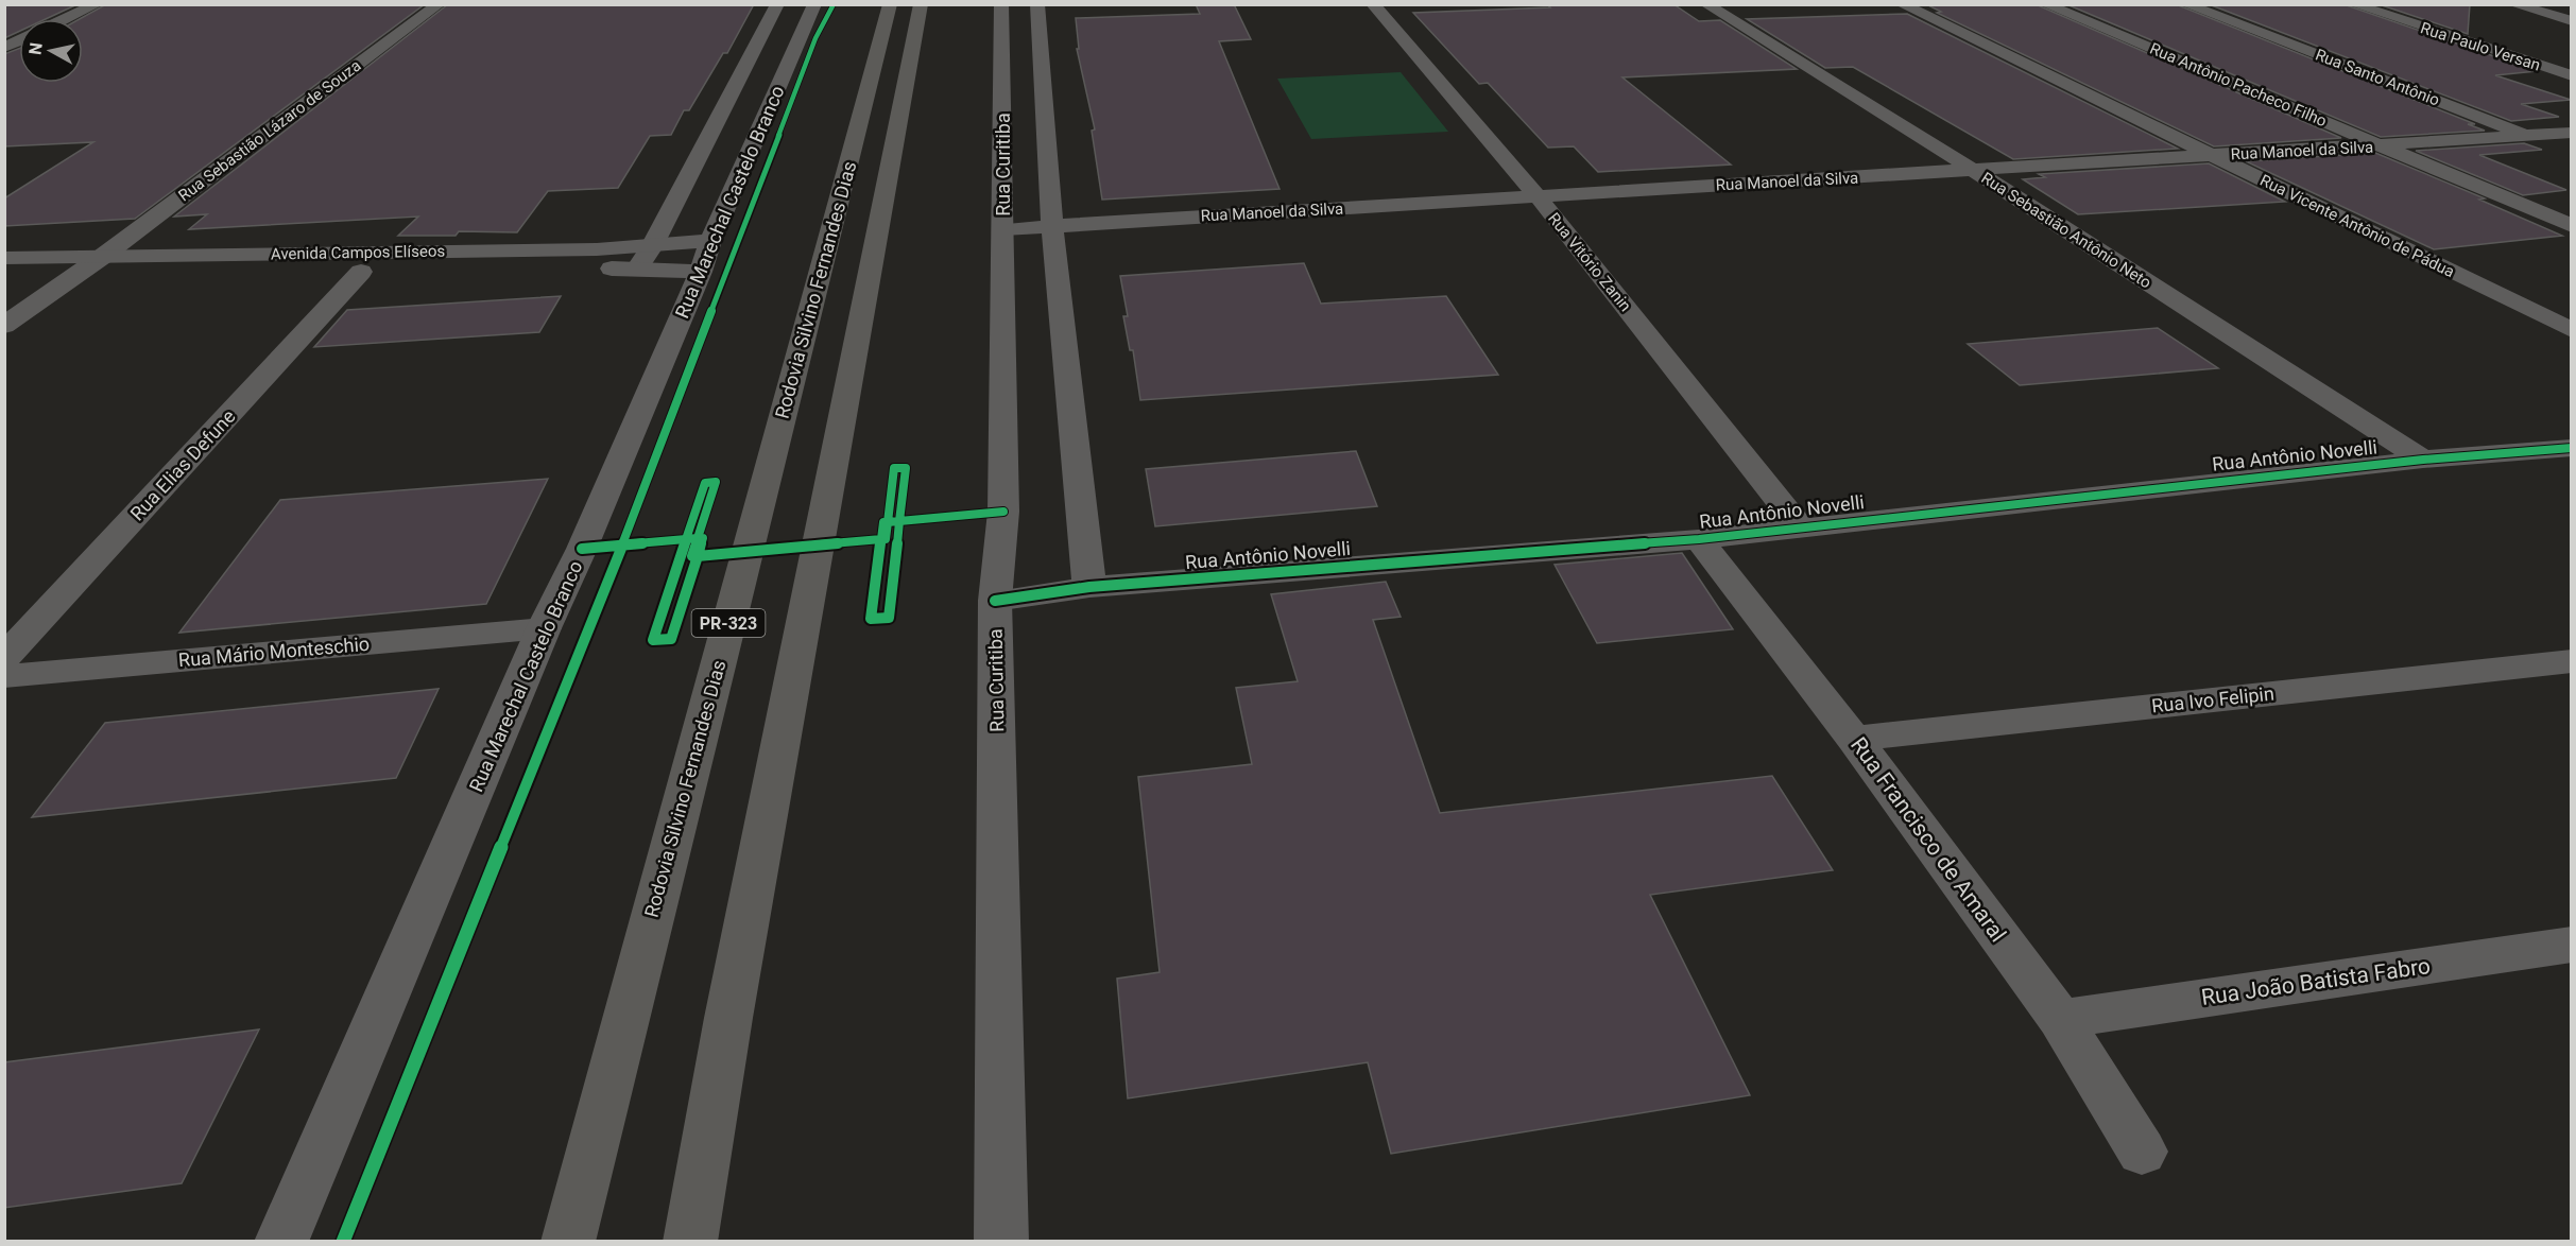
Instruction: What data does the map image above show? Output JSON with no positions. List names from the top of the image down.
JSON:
{
  "streets": {
    "highway": ["Rodovia Silvino Fernandes Dias", "PR-323"],
    "street": [
      "Rua Paulo Versan",
      "Rua Santo Antônio",
      "Rua Antônio Pacheco Filho",
      "Rua Sebastião Lázaro de Souza",
      "Rua Manoel da Silva",
      "Rua Curitiba",
      "Rua Marechal Castelo Branco",
      "Rua Vicente Antônio de Pádua",
      "Rua Sebastião Antônio Neto",
      "Avenida Campos Elíseos",
      "Rua Vitório Zanin",
      "Rua Antônio Novelli",
      "Rua Elias Defune",
      "Rua Mário Monteschio",
      "Rua Ivo Felipin",
      "Rua Francisco de Amaral",
      "Rua João Batista Fabro"
    ]
  },
  "crossings": [
    ["Rua Santo Antônio", "Rua Manoel da Silva"],
    ["Rua Antônio Pacheco Filho", "Rua Manoel da Silva"],
    ["Rua Sebastião Lázaro de Souza", "Avenida Campos Elíseos"],
    ["Rua Manoel da Silva", "Rua Curitiba"],
    ["Rua Manoel da Silva", "Rua Vicente Antônio de Pádua"],
    ["Rua Manoel da Silva", "Rua Sebastião Antônio Neto"],
    ["Rua Manoel da Silva", "Rua Vitório Zanin"],
    ["Rua Curitiba", "Rua Antônio Novelli"],
    ["Rua Marechal Castelo Branco", "Avenida Campos Elíseos"],
    ["Rua Marechal Castelo Branco", "Rua Mário Monteschio"],
    ["Rua Sebastião Antônio Neto", "Rua Antônio Novelli"],
    ["Avenida Campos Elíseos", "Rua Elias Defune"],
    ["Rua Vitório Zanin", "Rua Antônio Novelli"],
    ["Rua Antônio Novelli", "Rua Francisco de Amaral"],
    ["Rua Ivo Felipin", "Rua Francisco de Amaral"],
    ["Rua Francisco de Amaral", "Rua João Batista Fabro"]
  ],
  "north": "left"
}
